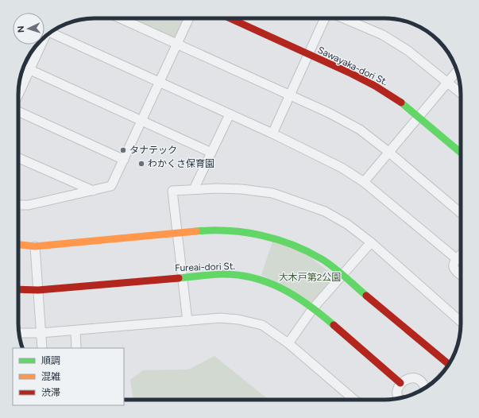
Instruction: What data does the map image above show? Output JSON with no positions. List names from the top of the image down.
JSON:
{
  "streets": {
    "street": ["Sawayaka-dori St.", "Fureai-dori St."]
  },
  "parks": ["大木戸第2公園"],
  "places": ["タナテック", "わかくさ保育園"],
  "legend": ["順調", "混雑", "渋滞"],
  "north": "left"
}
